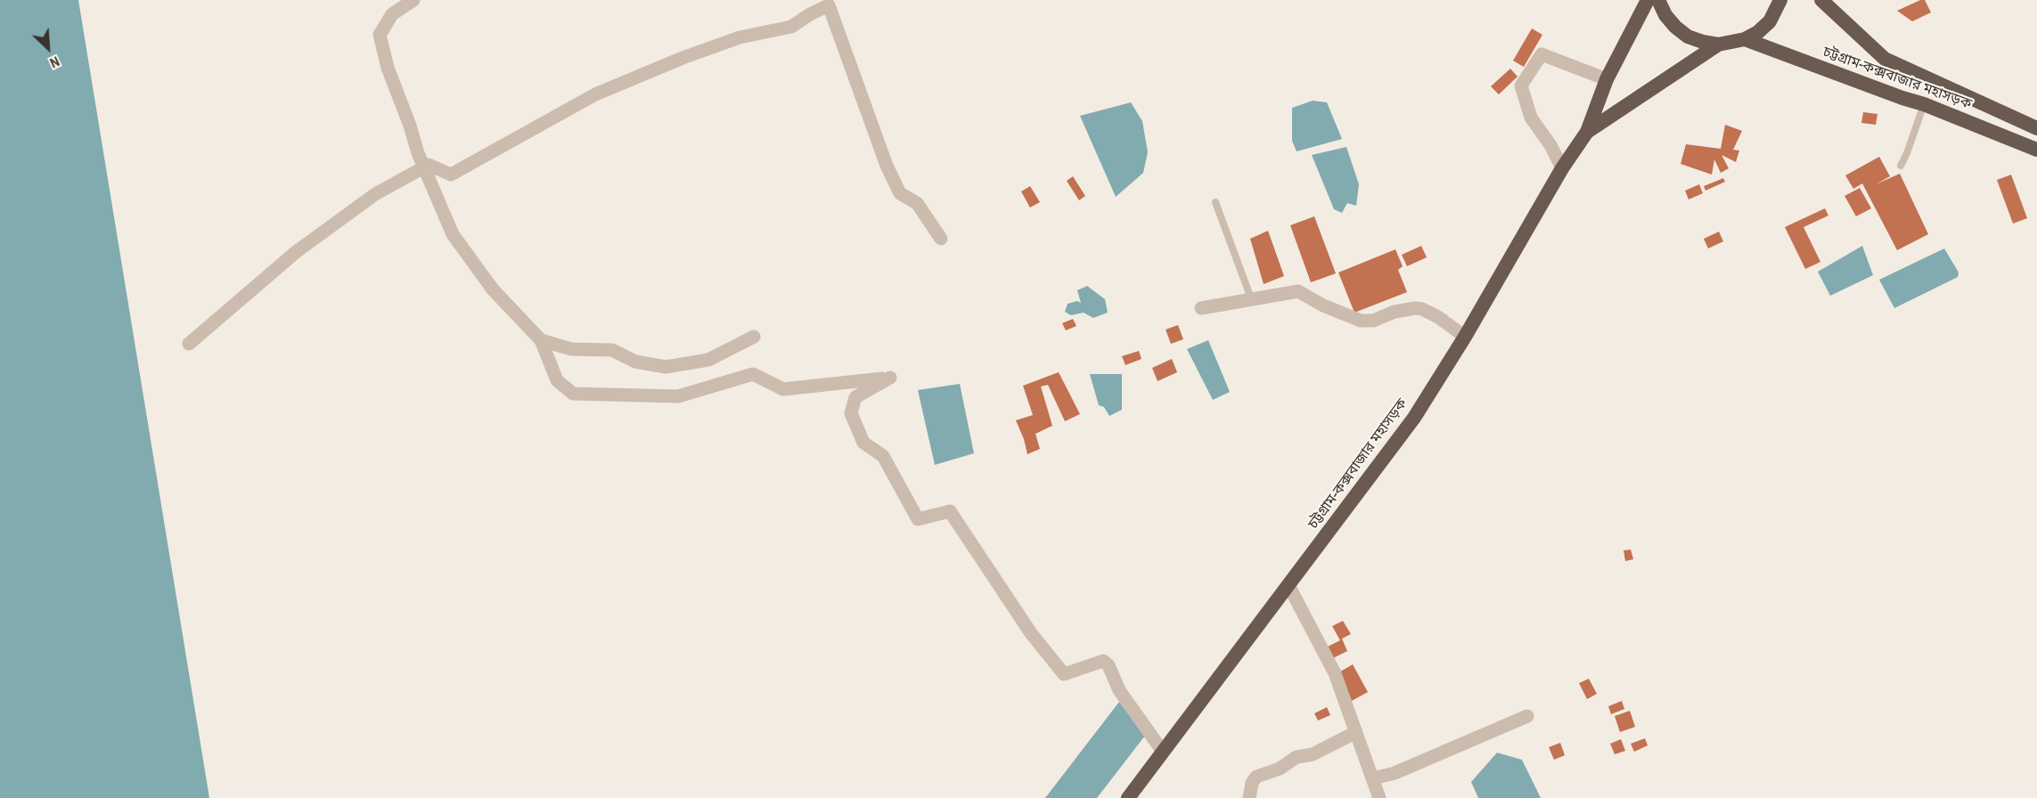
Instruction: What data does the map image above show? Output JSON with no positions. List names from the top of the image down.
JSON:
{
  "streets": {
    "highway": ["চট্টগ্রাম-কক্সবাজার মহাসড়ক"]
  },
  "north": "bottom right"
}
